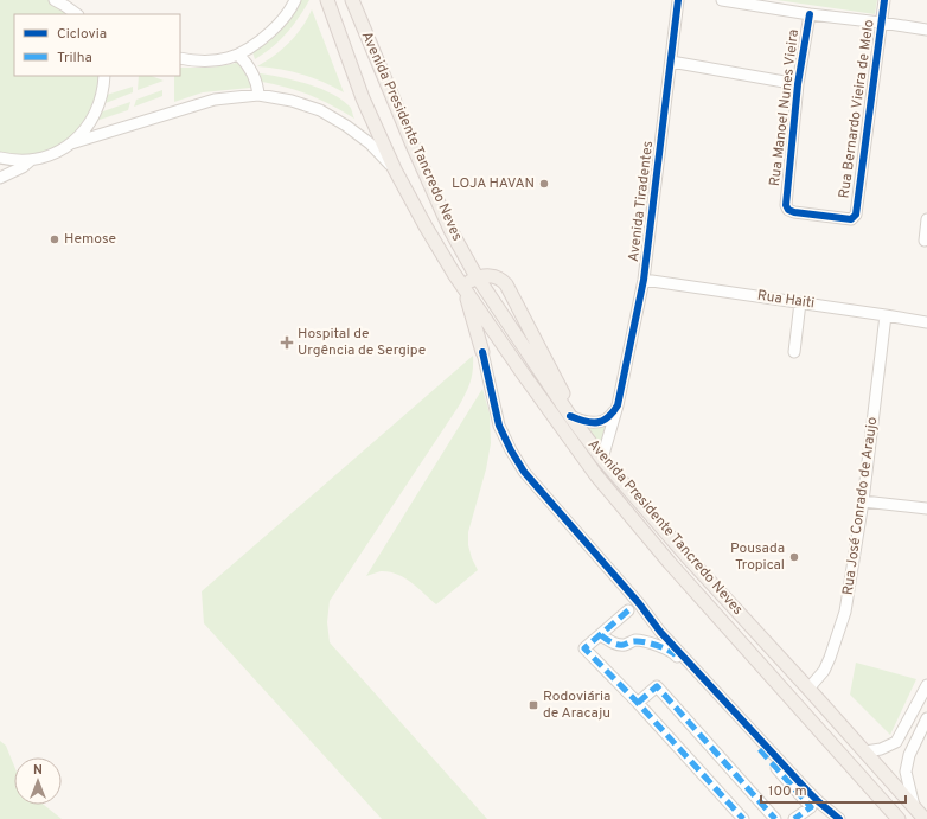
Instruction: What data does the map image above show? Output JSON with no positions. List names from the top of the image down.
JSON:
{
  "streets": {
    "main road": ["Avenida Presidente Tancredo Neves"],
    "street": [
      "Rua Manoel Nunes Vieira",
      "Rua Bernardo Vieira de Melo",
      "Avenida Tiradentes",
      "Rua Haiti",
      "Rua José Conrado de Araujo"
    ]
  },
  "crossings": [
    ["Rua Manoel Nunes Vieira", "Rua Bernardo Vieira de Melo"],
    ["Avenida Presidente Tancredo Neves", "Avenida Tiradentes"],
    ["Avenida Presidente Tancredo Neves", "Rua José Conrado de Araujo"],
    ["Avenida Tiradentes", "Rua Haiti"],
    ["Rua Haiti", "Rua José Conrado de Araujo"]
  ],
  "places": {
    "other": ["LOJA HAVAN", "Hemose", "Pousada Tropical"],
    "health": ["Hospital de Urgência de Sergipe"],
    "transit": ["Rodoviária de Aracaju"]
  },
  "legend": ["Ciclovia", "Trilha"],
  "scale_bar": "100 m",
  "north": "top"
}
